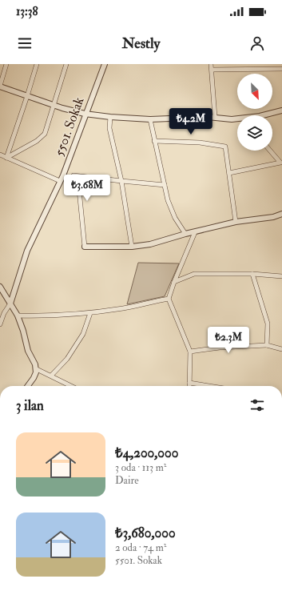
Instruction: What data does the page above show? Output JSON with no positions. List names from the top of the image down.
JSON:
{
  "streets": {
    "street": ["5501. Sokak"]
  },
  "north": "bottom right",
  "page": {
    "status": "13:38",
    "header": "Nestly",
    "price": ["₺4.2M", "₺3.68M", "₺2.3M"],
    "heading": "3 ilan",
    "list": [
      {
        "name": "₺4,200,000",
        "note": "3 oda · 113 m² · Daire"
      },
      {
        "name": "₺3,680,000",
        "note": "2 oda · 74 m² · 5501. Sokak"
      }
    ]
  }
}
